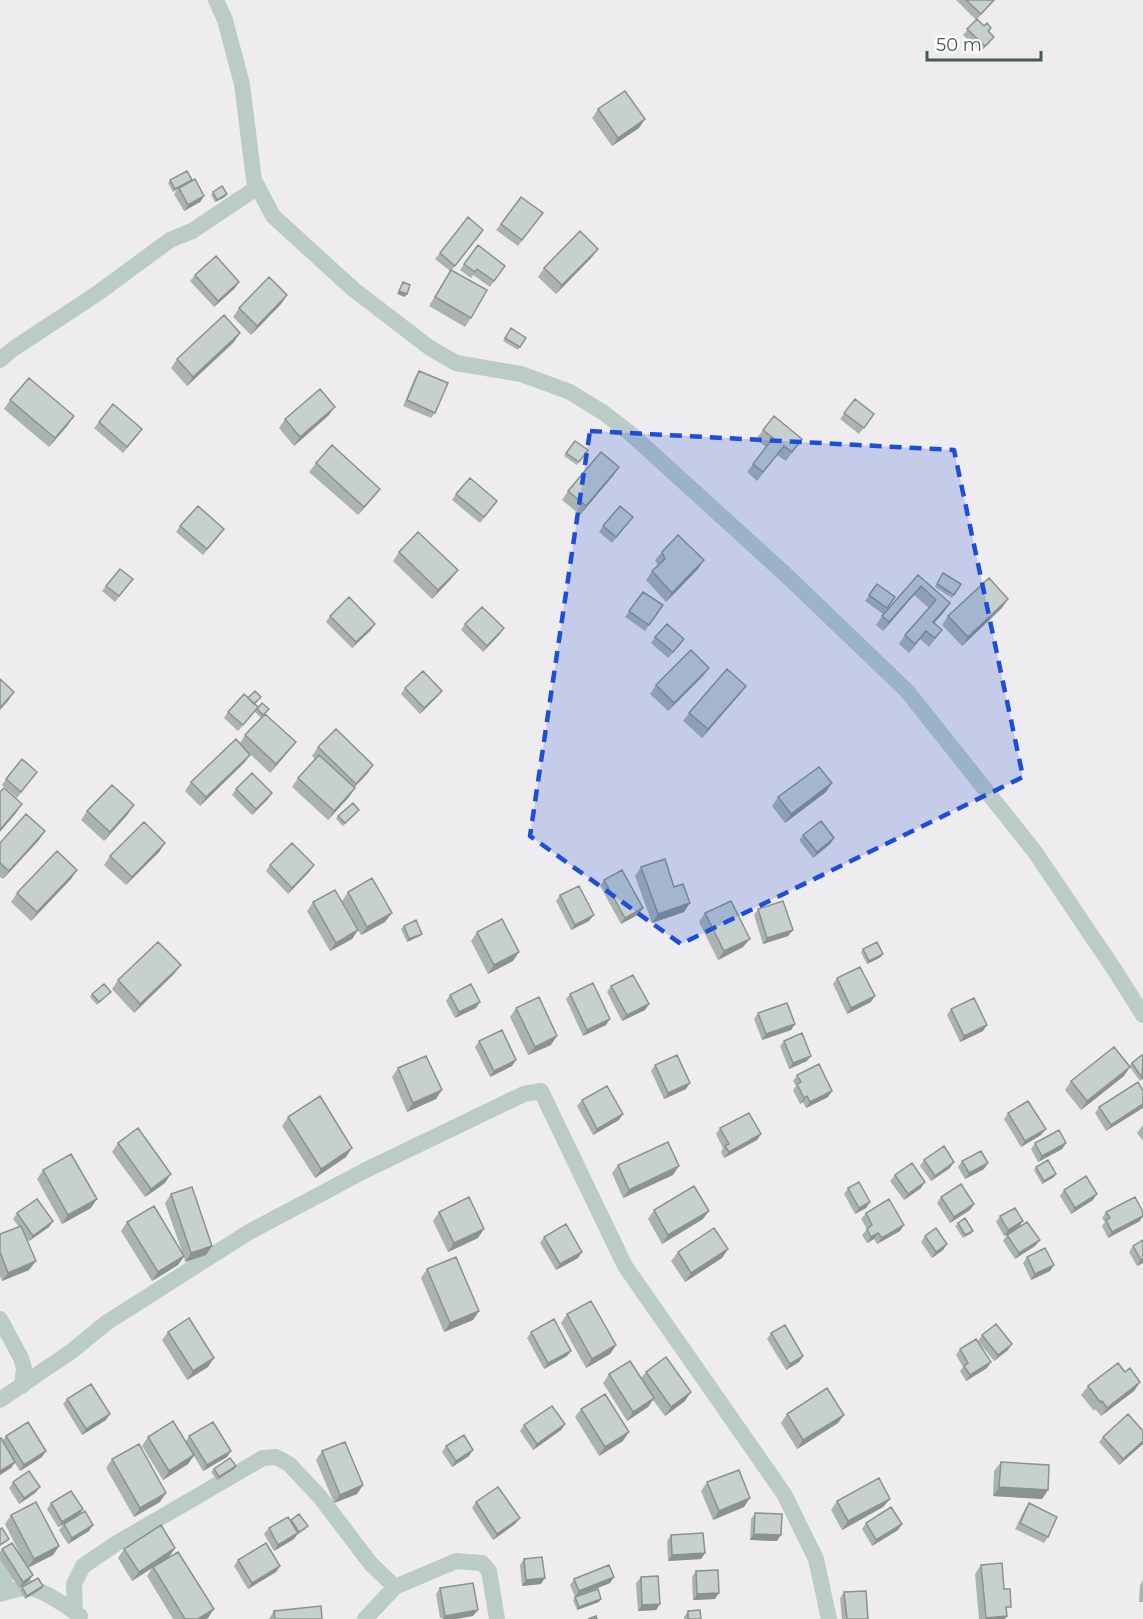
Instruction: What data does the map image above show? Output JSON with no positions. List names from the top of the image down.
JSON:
{
  "scale_bar": "50 m"
}
